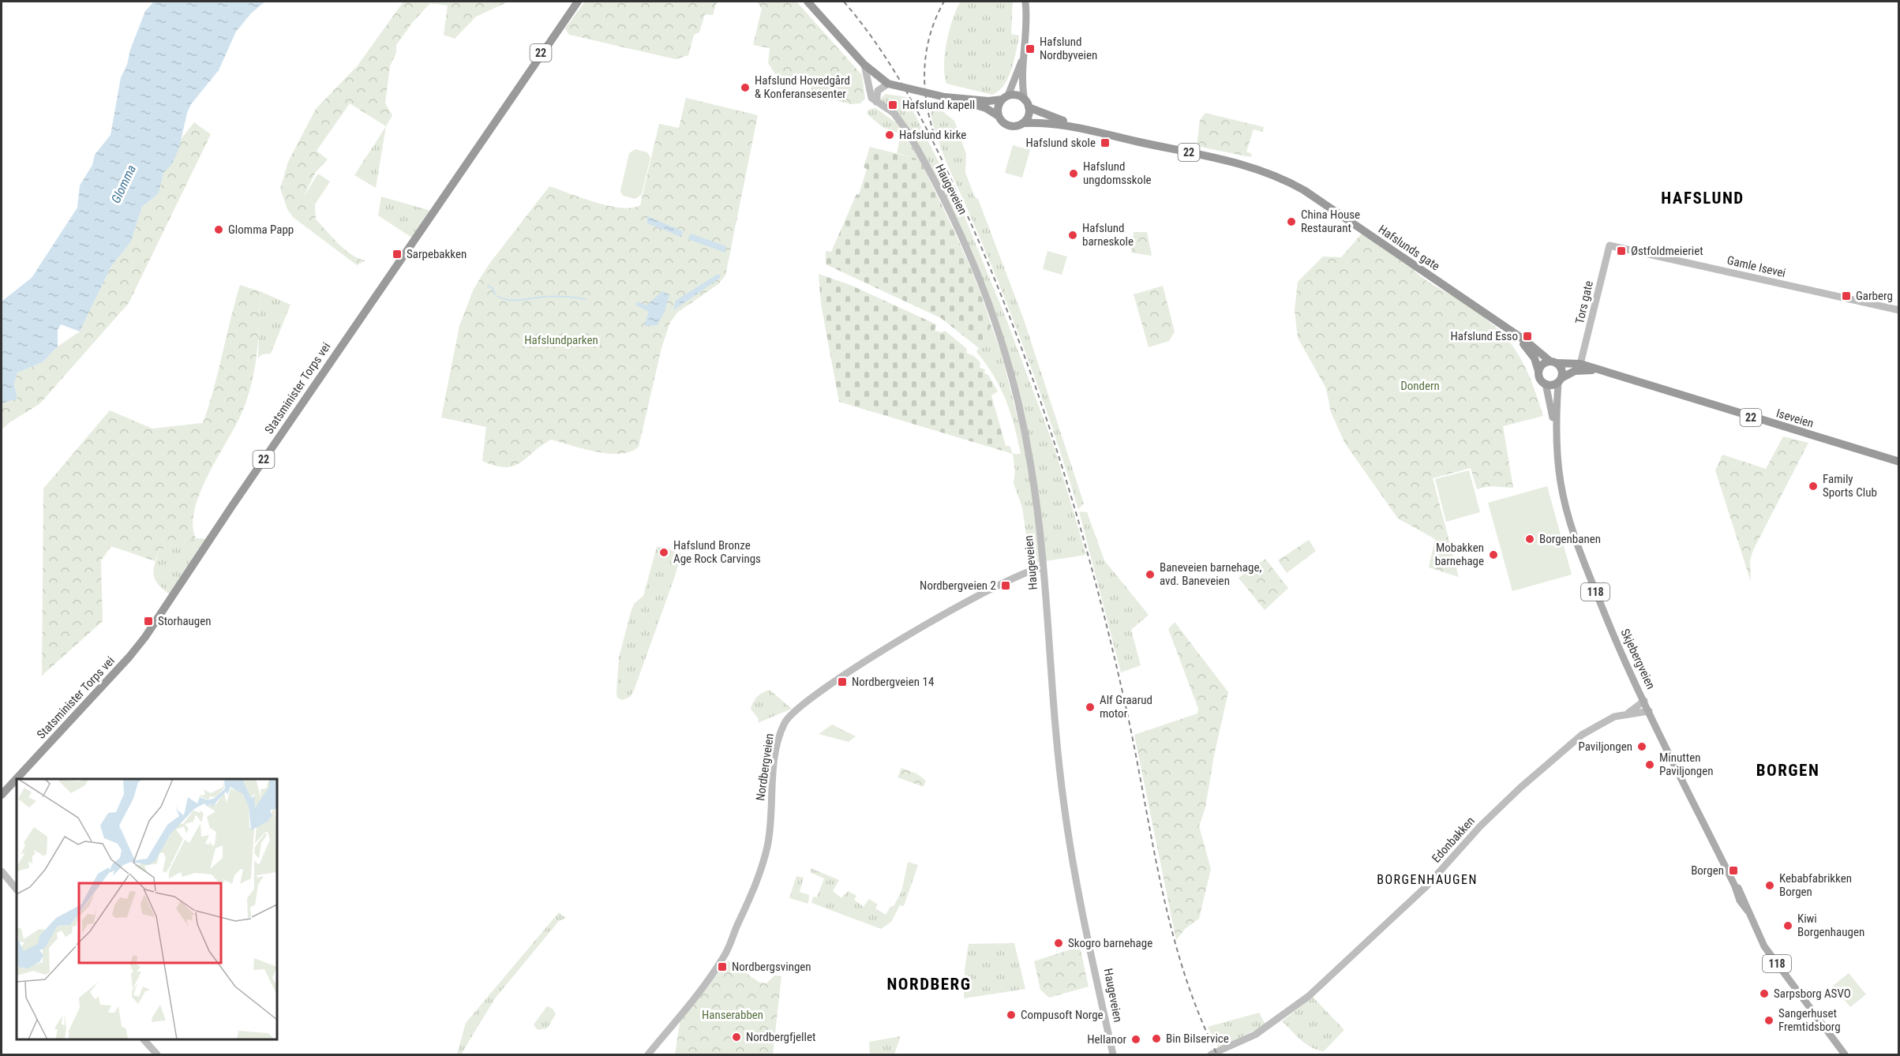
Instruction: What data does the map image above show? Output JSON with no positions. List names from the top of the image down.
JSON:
{
  "streets": {
    "highway": [
      "22",
      "Hafslunds gate",
      "Statsminister Torps vei",
      "Iseveien"
    ],
    "main road": ["118", "Skjebergveien"],
    "street": [
      "Haugeveien",
      "Gamle Isevei",
      "Tors gate",
      "Nordbergveien",
      "Edonbakken"
    ]
  },
  "crossings": [
    ["22", "Haugeveien"],
    ["22", "Hafslunds gate"],
    ["22", "Iseveien"],
    ["22", "Skjebergveien"],
    ["Haugeveien", "Nordbergveien"],
    ["Hafslunds gate", "Iseveien"],
    ["Hafslunds gate", "Skjebergveien"],
    ["Gamle Isevei", "Tors gate"],
    ["Tors gate", "Iseveien"],
    ["Iseveien", "Skjebergveien"],
    ["Skjebergveien", "Edonbakken"]
  ],
  "districts": [
    "HAFSLUND",
    "BORGEN",
    "BORGENHAUGEN",
    "NORDBERG"
  ],
  "water": ["Glomma"],
  "parks": ["Hafslundparken", "Dondern", "Hanserabben"],
  "places": {
    "transit": [
      "Hafslund Nordbyveien",
      "Hafslund kapell",
      "Hafslund skole",
      "Østfoldmeieriet",
      "Sarpebakken",
      "Garberg",
      "Hafslund Esso",
      "Nordbergveien 2",
      "Storhaugen",
      "Nordbergveien 14",
      "Borgen",
      "Nordbergsvingen"
    ],
    "other": [
      "Hafslund Hovedgård & Konferansesenter",
      "Hafslund kirke",
      "Hafslund ungdomsskole",
      "China House Restaurant",
      "Glomma Papp",
      "Hafslund barneskole",
      "Family Sports Club",
      "Borgenbanen",
      "Hafslund Bronze Age Rock Carvings",
      "Mobakken barnehage",
      "Baneveien barnehage, avd. Baneveien",
      "Alf Graarud motor",
      "Paviljongen",
      "Minutten Paviljongen",
      "Kebabfabrikken Borgen",
      "Kiwi Borgenhaugen",
      "Skogro barnehage",
      "Sarpsborg ASVO",
      "Compusoft Norge",
      "Sangerhuset Fremtidsborg",
      "Nordbergfjellet",
      "Bin Bilservice",
      "Hellanor"
    ]
  }
}
